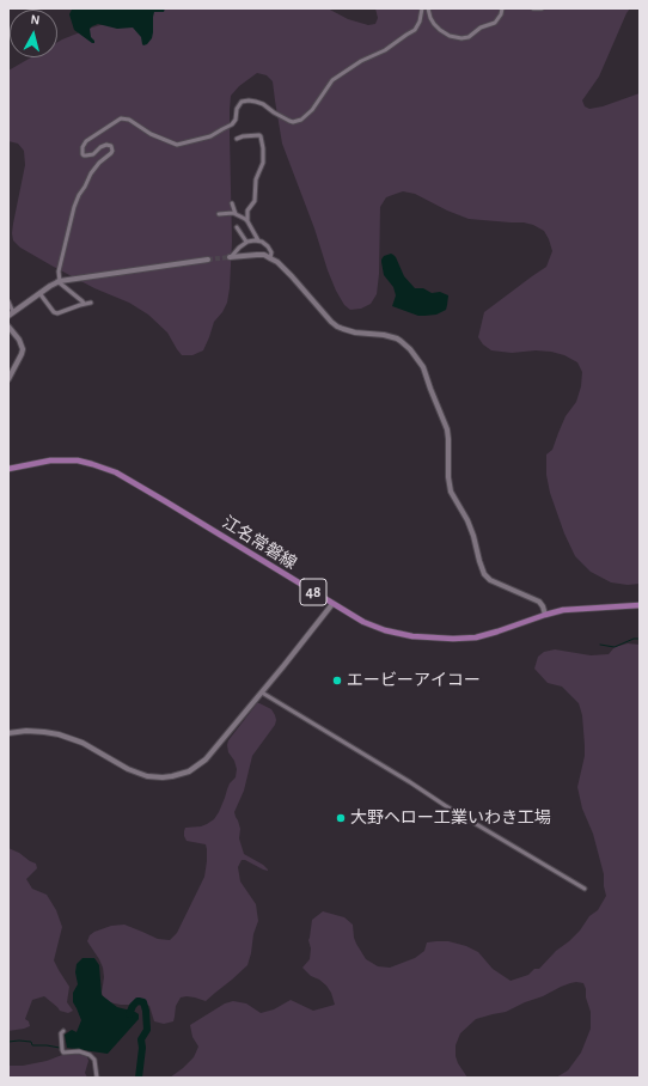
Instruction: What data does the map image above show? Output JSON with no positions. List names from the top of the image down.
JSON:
{
  "streets": {
    "main road": ["江名常磐線", "48"]
  },
  "places": ["エービーアイコー", "大野ヘロー工業いわき工場"],
  "north": "top"
}
